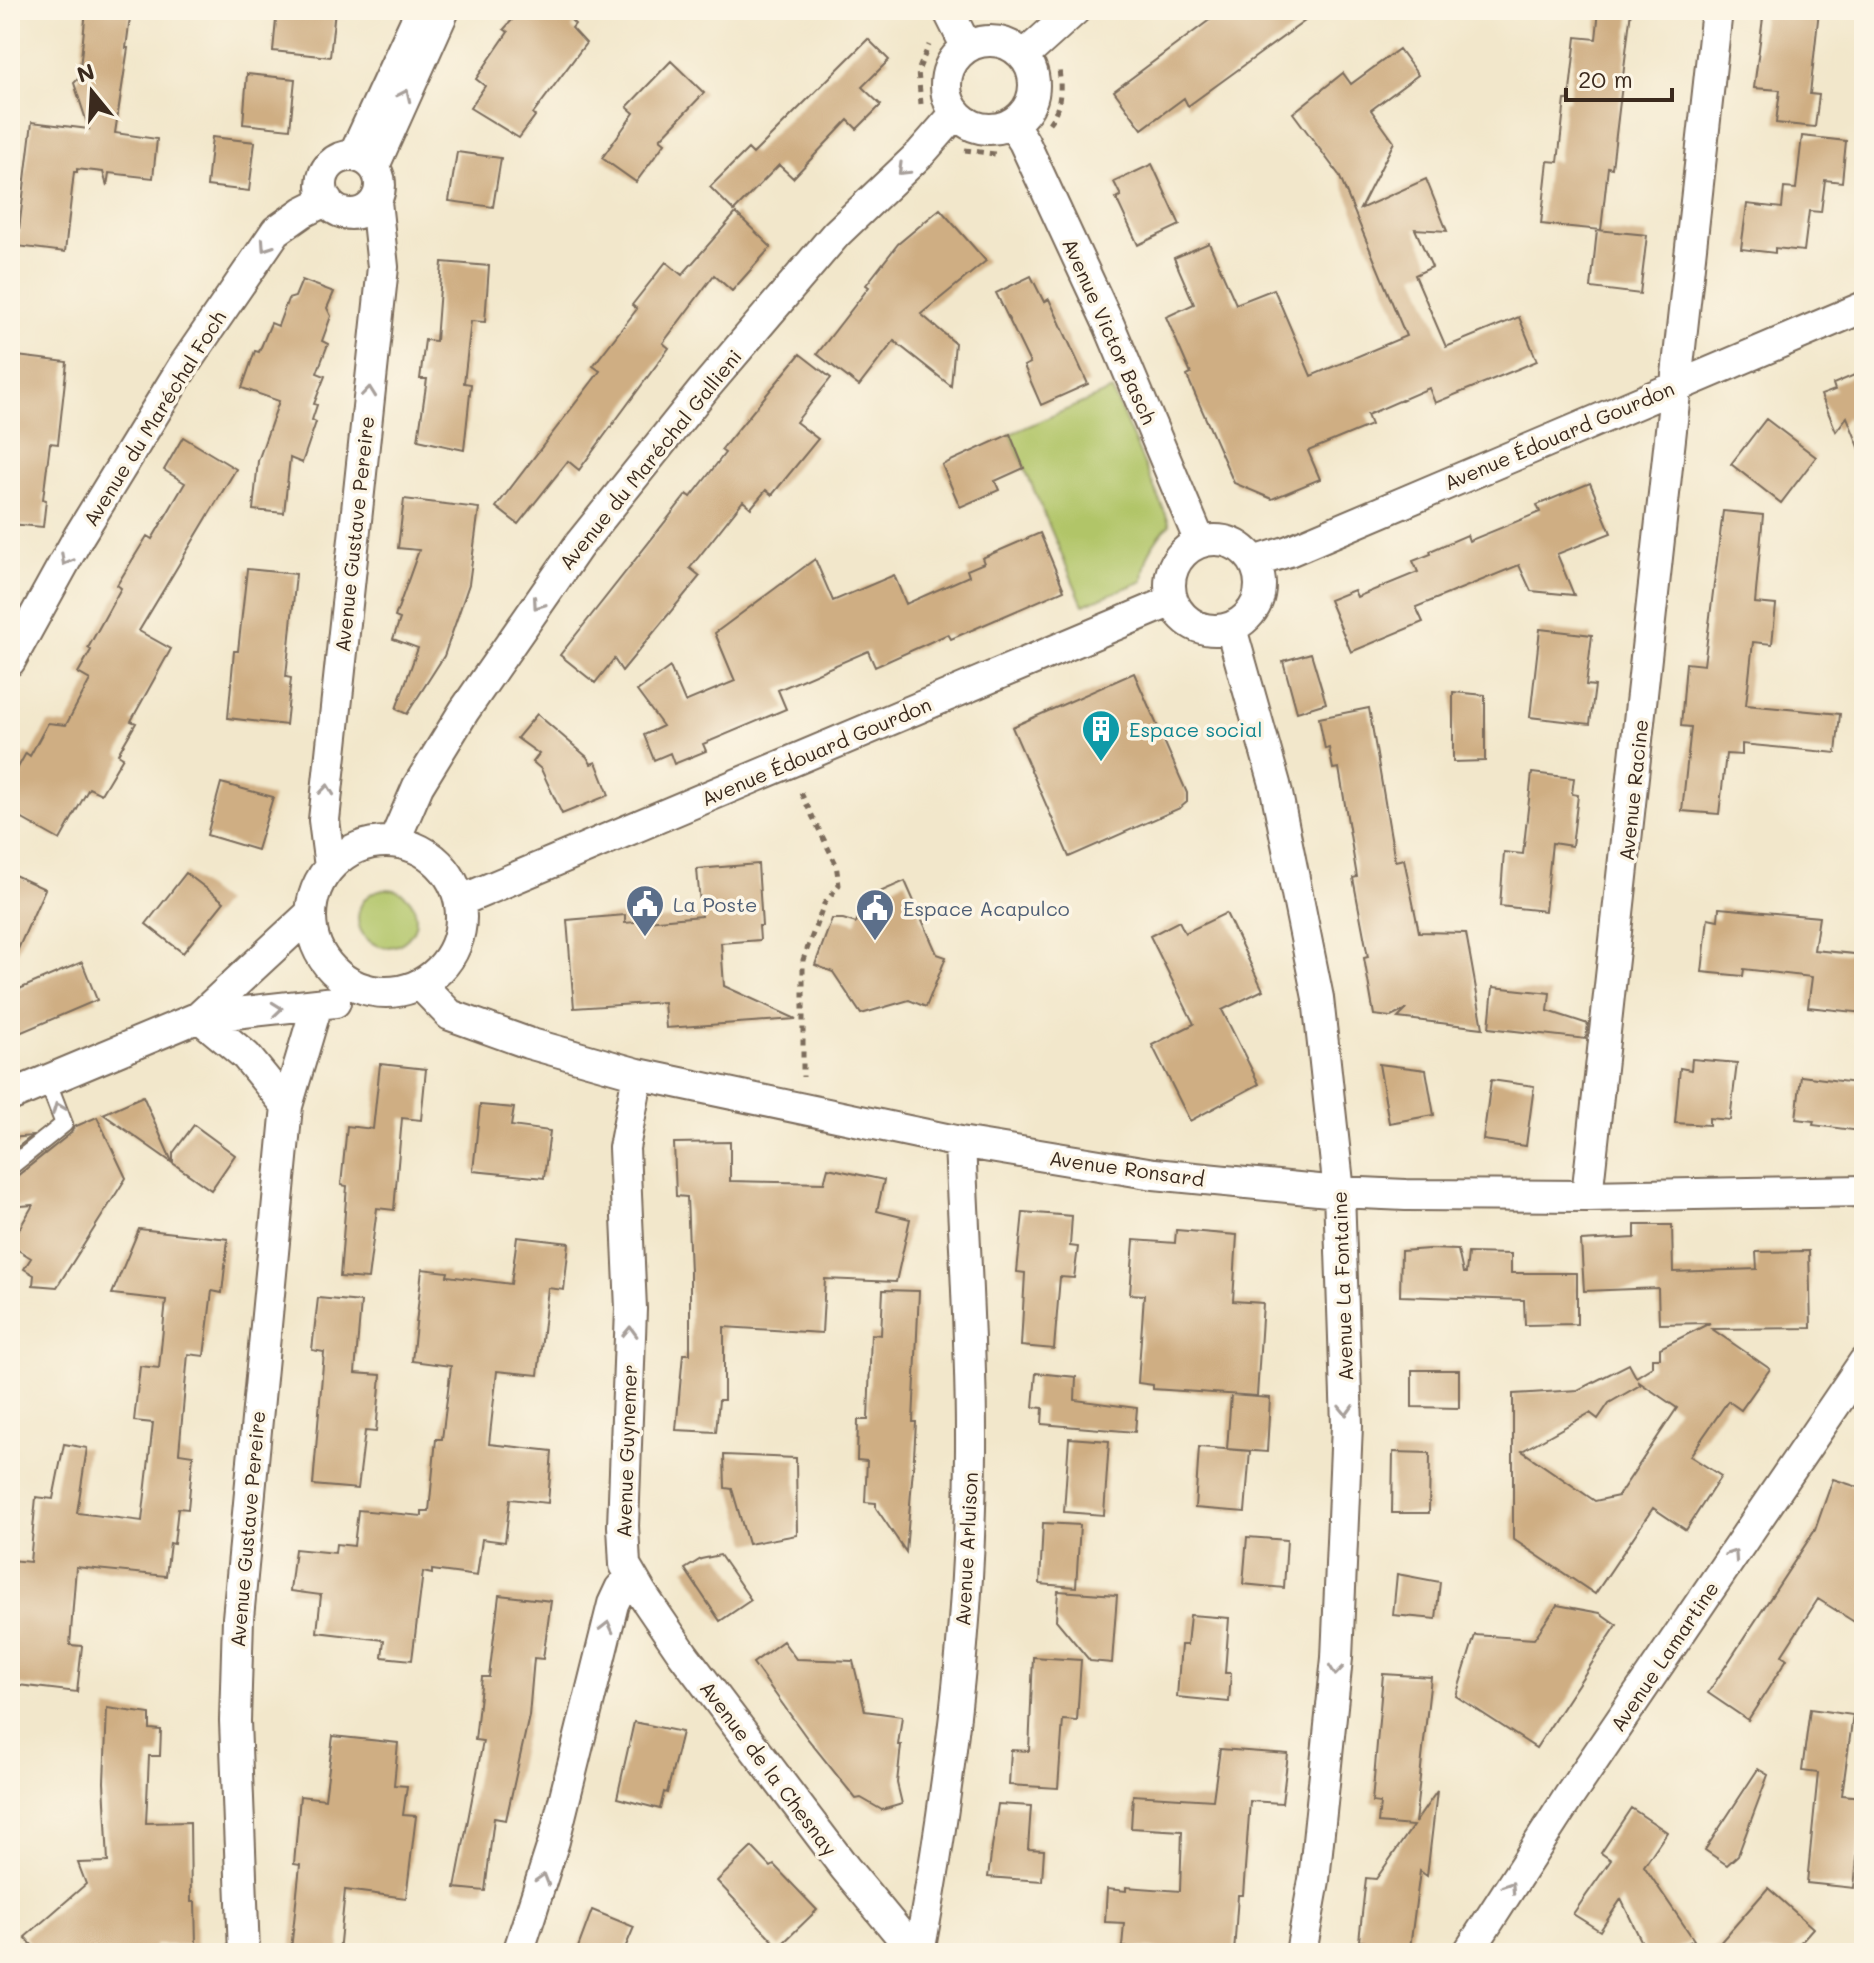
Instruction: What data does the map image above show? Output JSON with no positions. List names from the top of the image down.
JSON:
{
  "streets": {
    "street": [
      "Avenue Victor Basch",
      "Avenue du Maréchal Foch",
      "Avenue Édouard Gourdon",
      "Avenue du Maréchal Gallieni",
      "Avenue Gustave Pereire",
      "Avenue Racine",
      "Avenue Ronsard",
      "Avenue La Fontaine",
      "Avenue Guynemer",
      "Avenue Arluison",
      "Avenue Lamartine",
      "Avenue de la Chesnay"
    ]
  },
  "crossings": [
    ["Avenue Victor Basch", "Avenue Édouard Gourdon"],
    ["Avenue Victor Basch", "Avenue du Maréchal Gallieni"],
    ["Avenue Victor Basch", "Avenue La Fontaine"],
    ["Avenue du Maréchal Foch", "Avenue Gustave Pereire"],
    ["Avenue Édouard Gourdon", "Avenue du Maréchal Gallieni"],
    ["Avenue Édouard Gourdon", "Avenue Gustave Pereire"],
    ["Avenue Édouard Gourdon", "Avenue Racine"],
    ["Avenue Édouard Gourdon", "Avenue Ronsard"],
    ["Avenue Édouard Gourdon", "Avenue La Fontaine"],
    ["Avenue du Maréchal Gallieni", "Avenue Gustave Pereire"],
    ["Avenue du Maréchal Gallieni", "Avenue Ronsard"],
    ["Avenue Gustave Pereire", "Avenue Ronsard"],
    ["Avenue Racine", "Avenue Ronsard"],
    ["Avenue Ronsard", "Avenue La Fontaine"],
    ["Avenue Ronsard", "Avenue Guynemer"],
    ["Avenue Ronsard", "Avenue Arluison"],
    ["Avenue Guynemer", "Avenue de la Chesnay"],
    ["Avenue Arluison", "Avenue de la Chesnay"]
  ],
  "one_way": [
    "Avenue du Maréchal Foch",
    "Avenue du Maréchal Gallieni",
    "Avenue Gustave Pereire",
    "Avenue La Fontaine",
    "Avenue Guynemer",
    "Avenue Lamartine"
  ],
  "places": {
    "building": ["Espace social"],
    "public building": ["La Poste", "Espace Acapulco"]
  },
  "scale_bar": "20 m",
  "north": "top"
}
